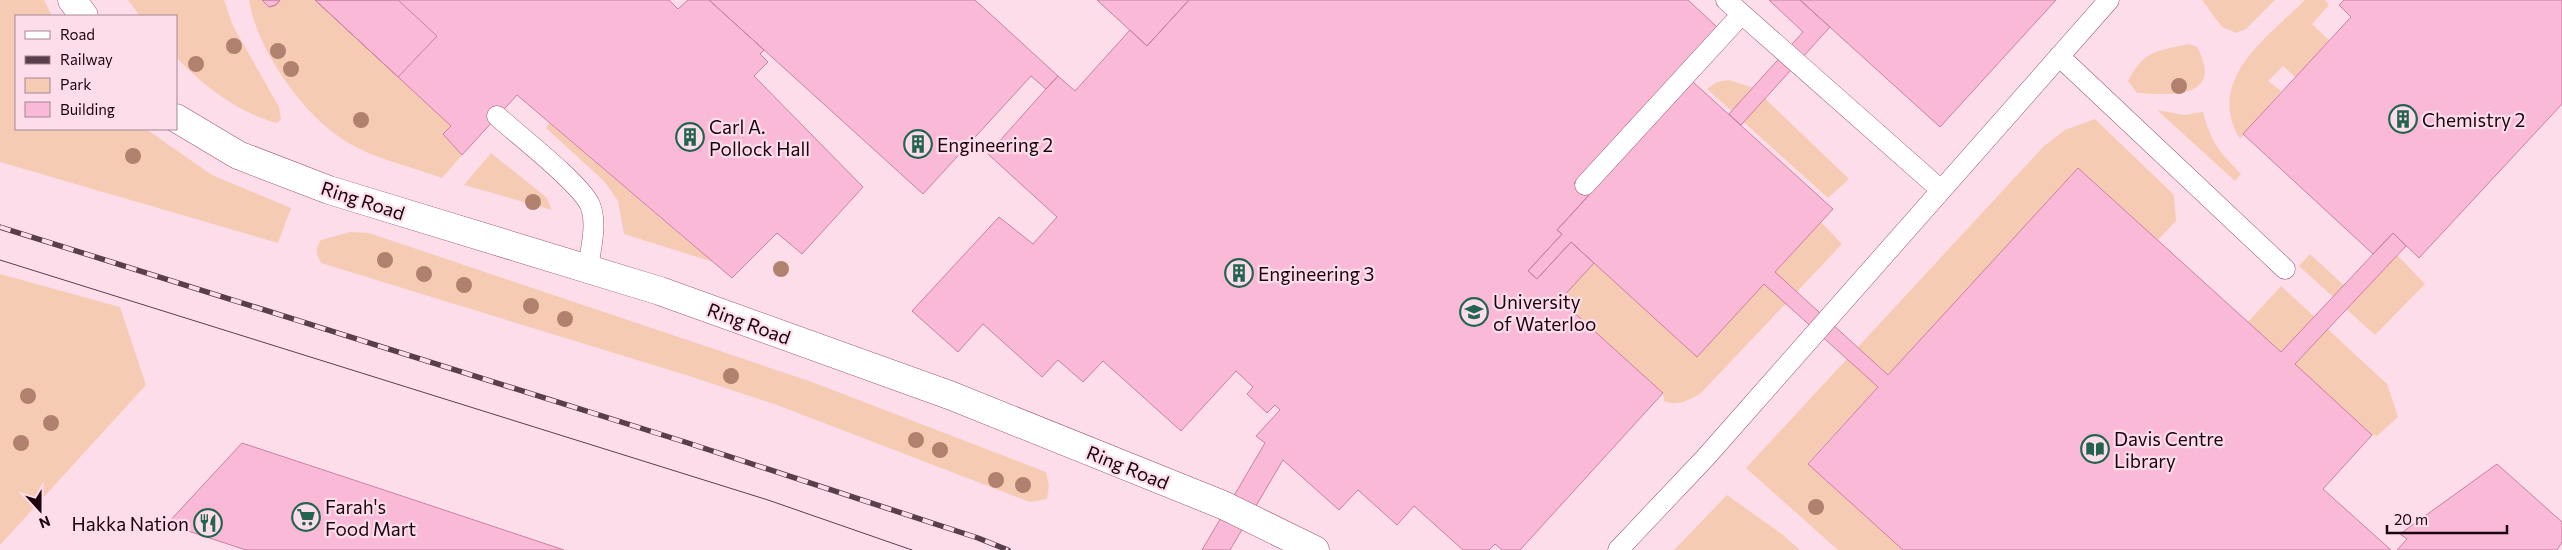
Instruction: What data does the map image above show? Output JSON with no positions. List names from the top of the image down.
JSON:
{
  "streets": {
    "street": ["Ring Road"]
  },
  "places": {
    "building": [
      "Chemistry 2",
      "Carl A. Pollock Hall",
      "Engineering 2",
      "Engineering 3"
    ],
    "school or university": ["University of Waterloo"],
    "library": ["Davis Centre Library"],
    "supermarket": ["Farah's Food Mart"],
    "restaurant": ["Hakka Nation"]
  },
  "legend": [
    "Road",
    "Railway",
    "Park",
    "Building"
  ],
  "scale_bar": "20 m",
  "north": "bottom"
}
